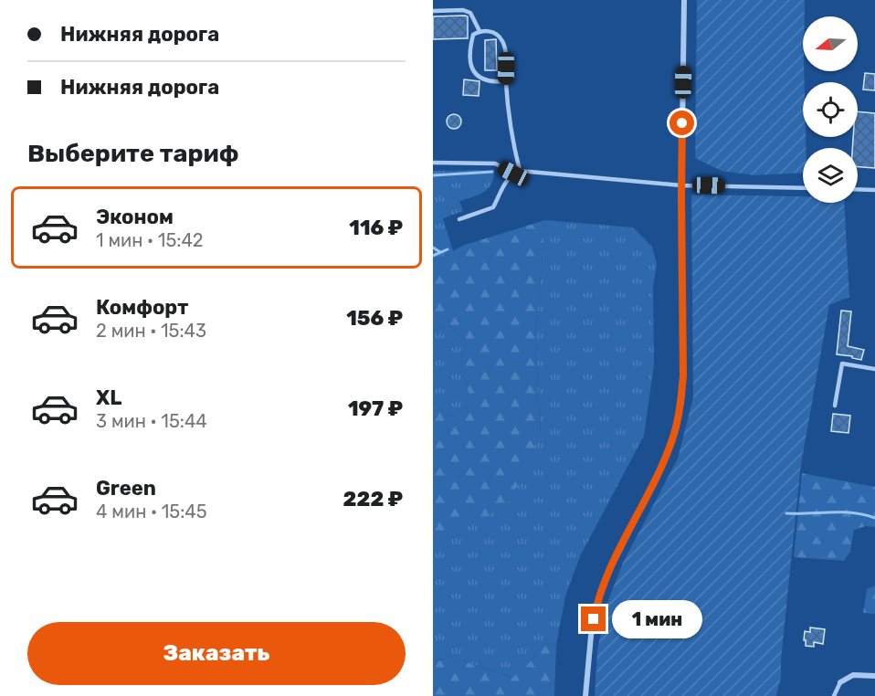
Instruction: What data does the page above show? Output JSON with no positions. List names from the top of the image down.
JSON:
{
  "north": "left",
  "page": {
    "banner": ["Нижняя дорога", "Нижняя дорога"],
    "heading": "Выберите тариф",
    "list": [
      {
        "name": "Эконом",
        "note": "1 мин · 15:42",
        "value": "116 ₽"
      },
      {
        "name": "Комфорт",
        "note": "2 мин · 15:43",
        "value": "156 ₽"
      },
      {
        "name": "XL",
        "note": "3 мин · 15:44",
        "value": "197 ₽"
      },
      {
        "name": "Green",
        "note": "4 мин · 15:45",
        "value": "222 ₽"
      }
    ],
    "bubble": "1 мин",
    "buttons": "Заказать"
  }
}
